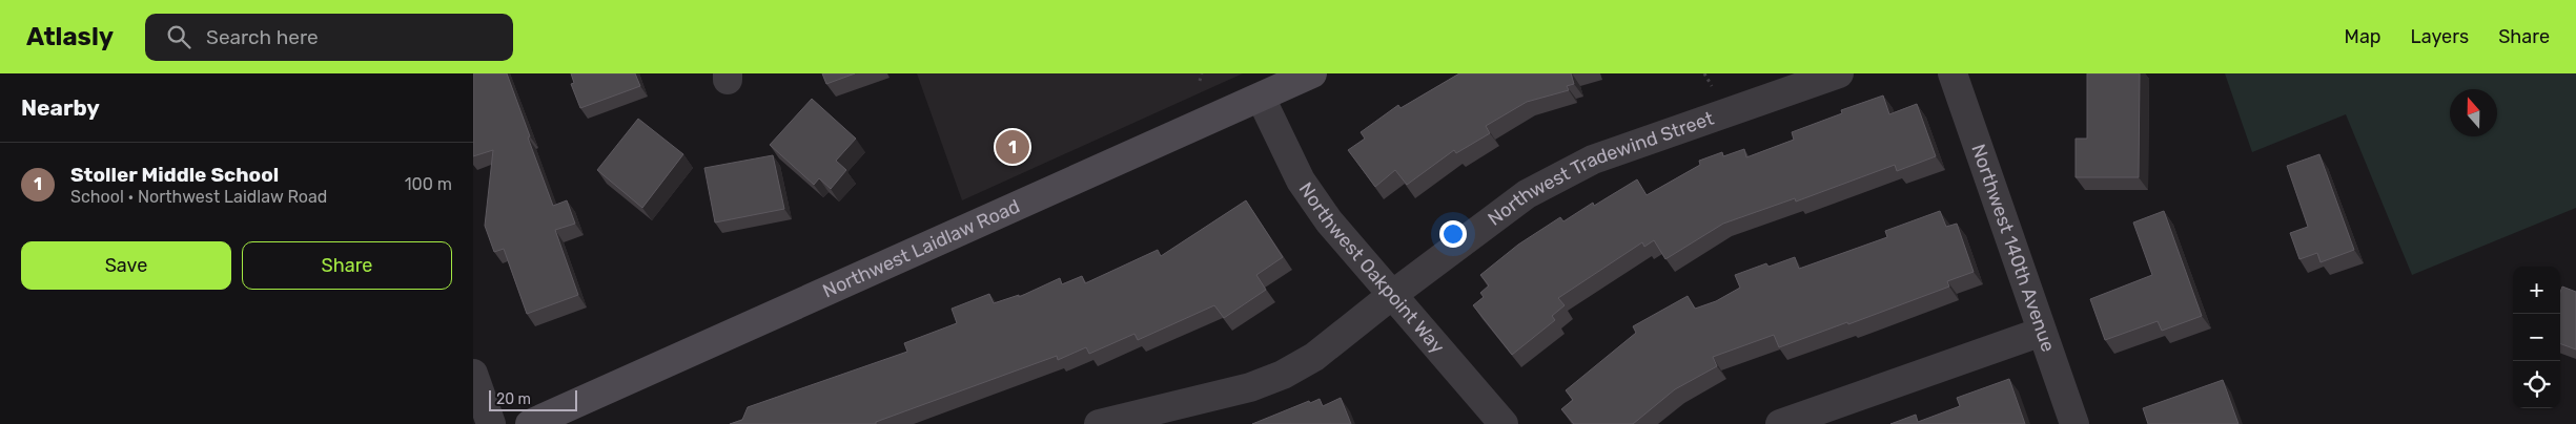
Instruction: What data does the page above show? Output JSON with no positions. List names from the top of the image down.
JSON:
{
  "streets": {
    "main road": ["Northwest Laidlaw Road"],
    "street": ["Northwest Tradewind Street", "Northwest 140th Avenue", "Northwest Oakpoint Way"]
  },
  "crossings": [
    ["Northwest Tradewind Street", "Northwest Oakpoint Way"],
    ["Northwest Laidlaw Road", "Northwest Oakpoint Way"]
  ],
  "scale_bar": "20 m",
  "north": "top",
  "page": {
    "header": "Atlasly",
    "search": "Search here",
    "nav": ["Map", "Layers", "Share"],
    "heading": "Nearby",
    "pins": "1",
    "list": [
      {
        "mark": "1",
        "name": "Stoller Middle School",
        "note": "School · Northwest Laidlaw Road",
        "value": "100 m"
      }
    ],
    "buttons": ["Save", "Share"],
    "map_buttons": ["+", "−"],
    "scale": "20 m"
  }
}
